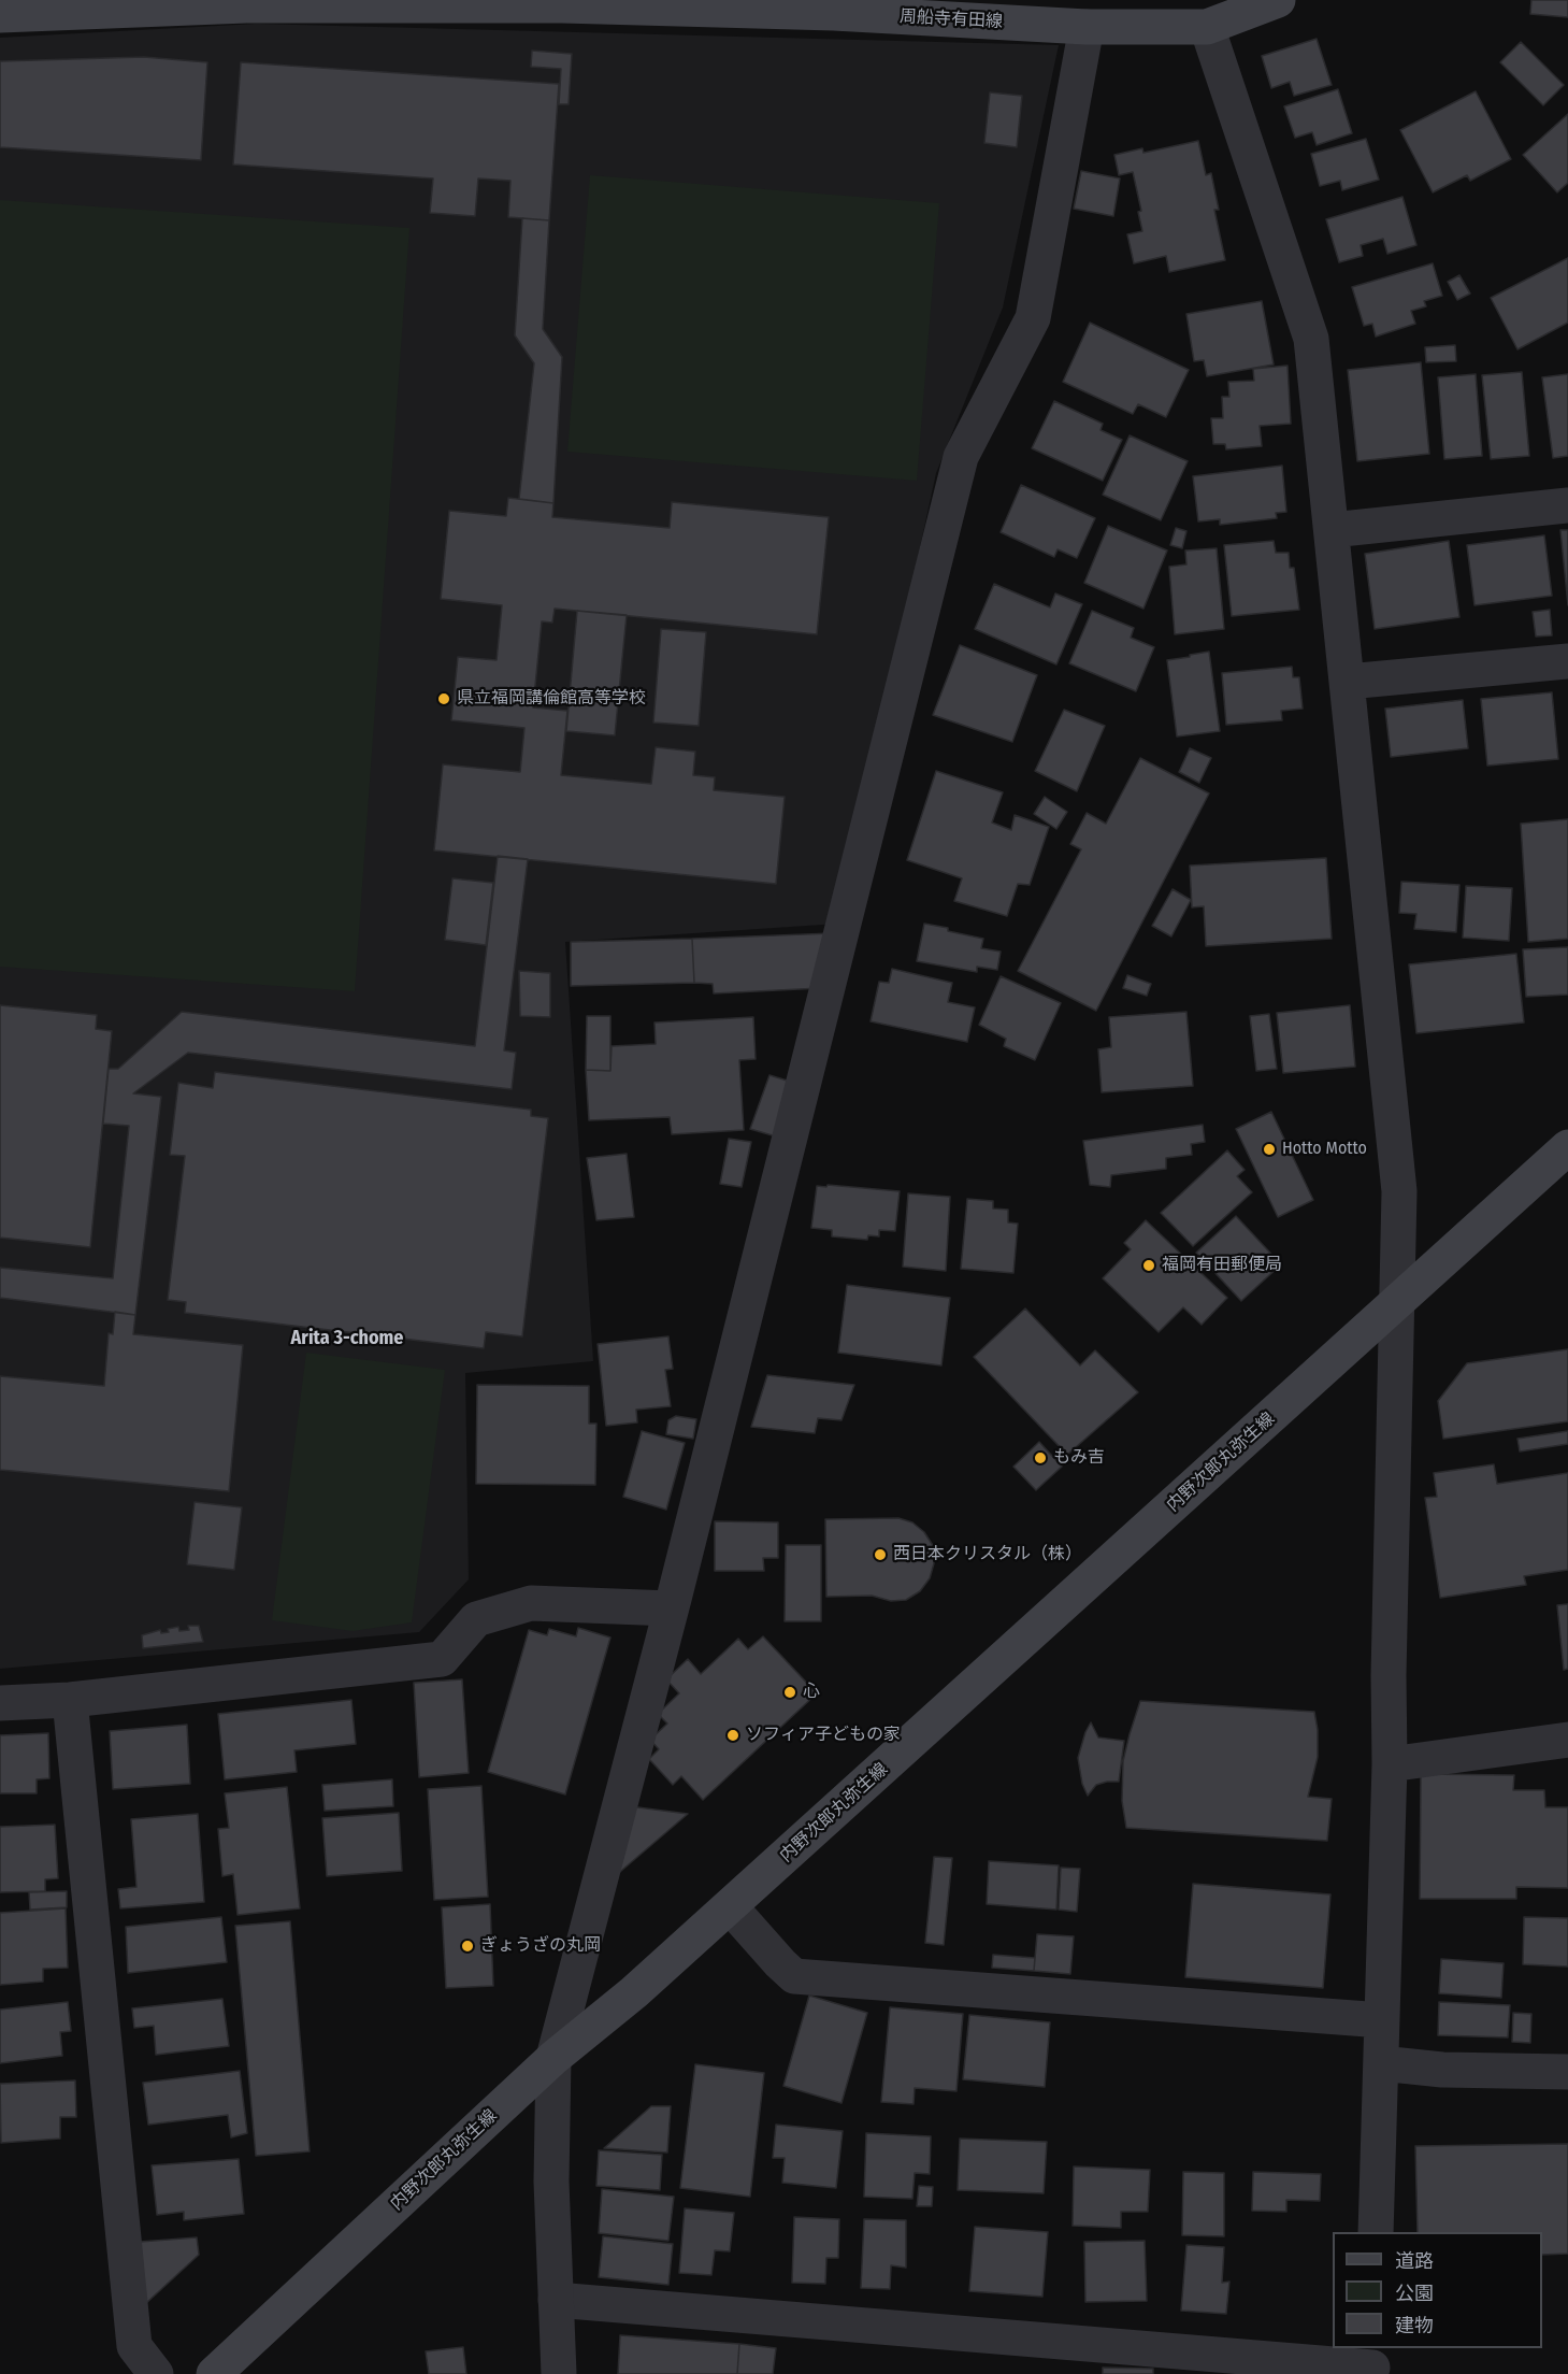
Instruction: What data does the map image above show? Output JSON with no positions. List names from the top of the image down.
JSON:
{
  "streets": {
    "main road": ["周船寺有田線", "内野次郎丸弥生線"]
  },
  "districts": ["Arita 3-chome"],
  "places": [
    "県立福岡講倫館高等学校",
    "Hotto Motto",
    "福岡有田郵便局",
    "もみ吉",
    "西日本クリスタル（株）",
    "心",
    "ソフィア子どもの家",
    "ぎょうざの丸岡"
  ],
  "legend": ["道路", "公園", "建物"]
}
